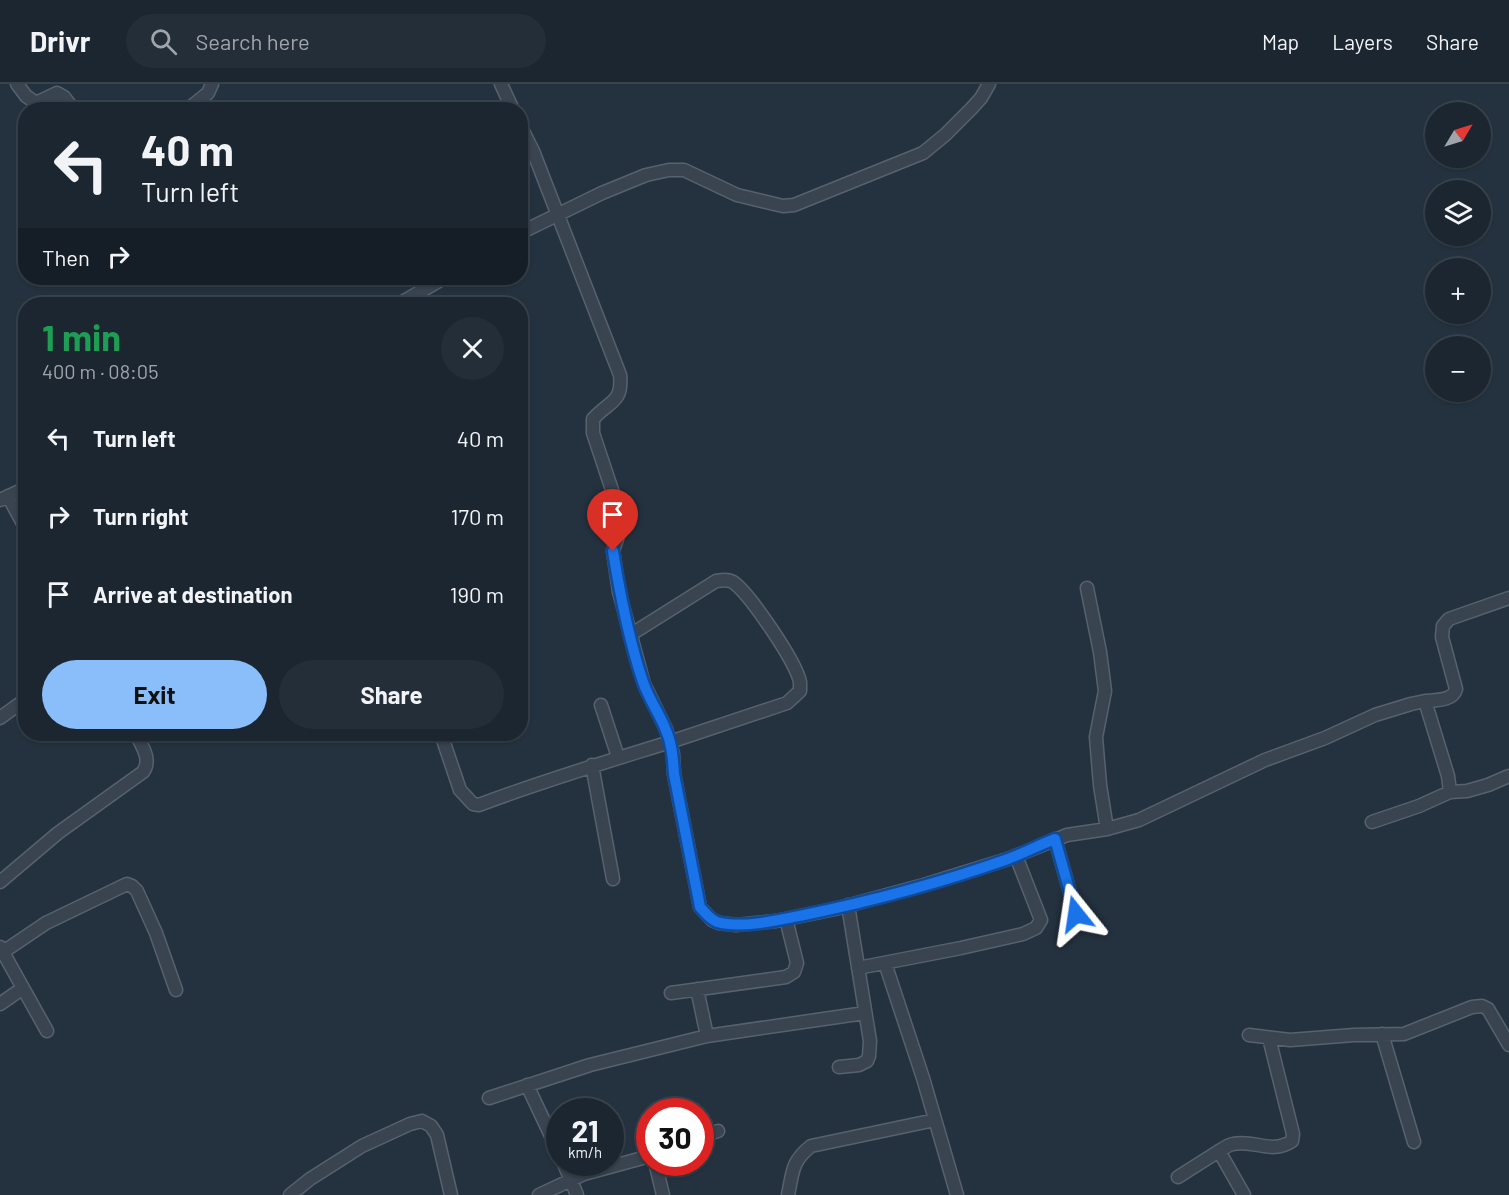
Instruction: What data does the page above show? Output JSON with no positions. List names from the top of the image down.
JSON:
{
  "north": "top right",
  "page": {
    "header": "Drivr",
    "search": "Search here",
    "nav": ["Map", "Layers", "Share"],
    "map_buttons": ["+", "−"],
    "turn": ["40 m", "Turn left"],
    "then": "Then",
    "heading": ["1 min", "400 m · 08:05"],
    "list": [
      {
        "name": "Turn left",
        "value": "40 m"
      },
      {
        "name": "Turn right",
        "value": "170 m"
      },
      {
        "name": "Arrive at destination",
        "value": "190 m"
      }
    ],
    "buttons": ["Exit", "Share"],
    "speed": "21 km/h",
    "limit": "30"
  }
}
